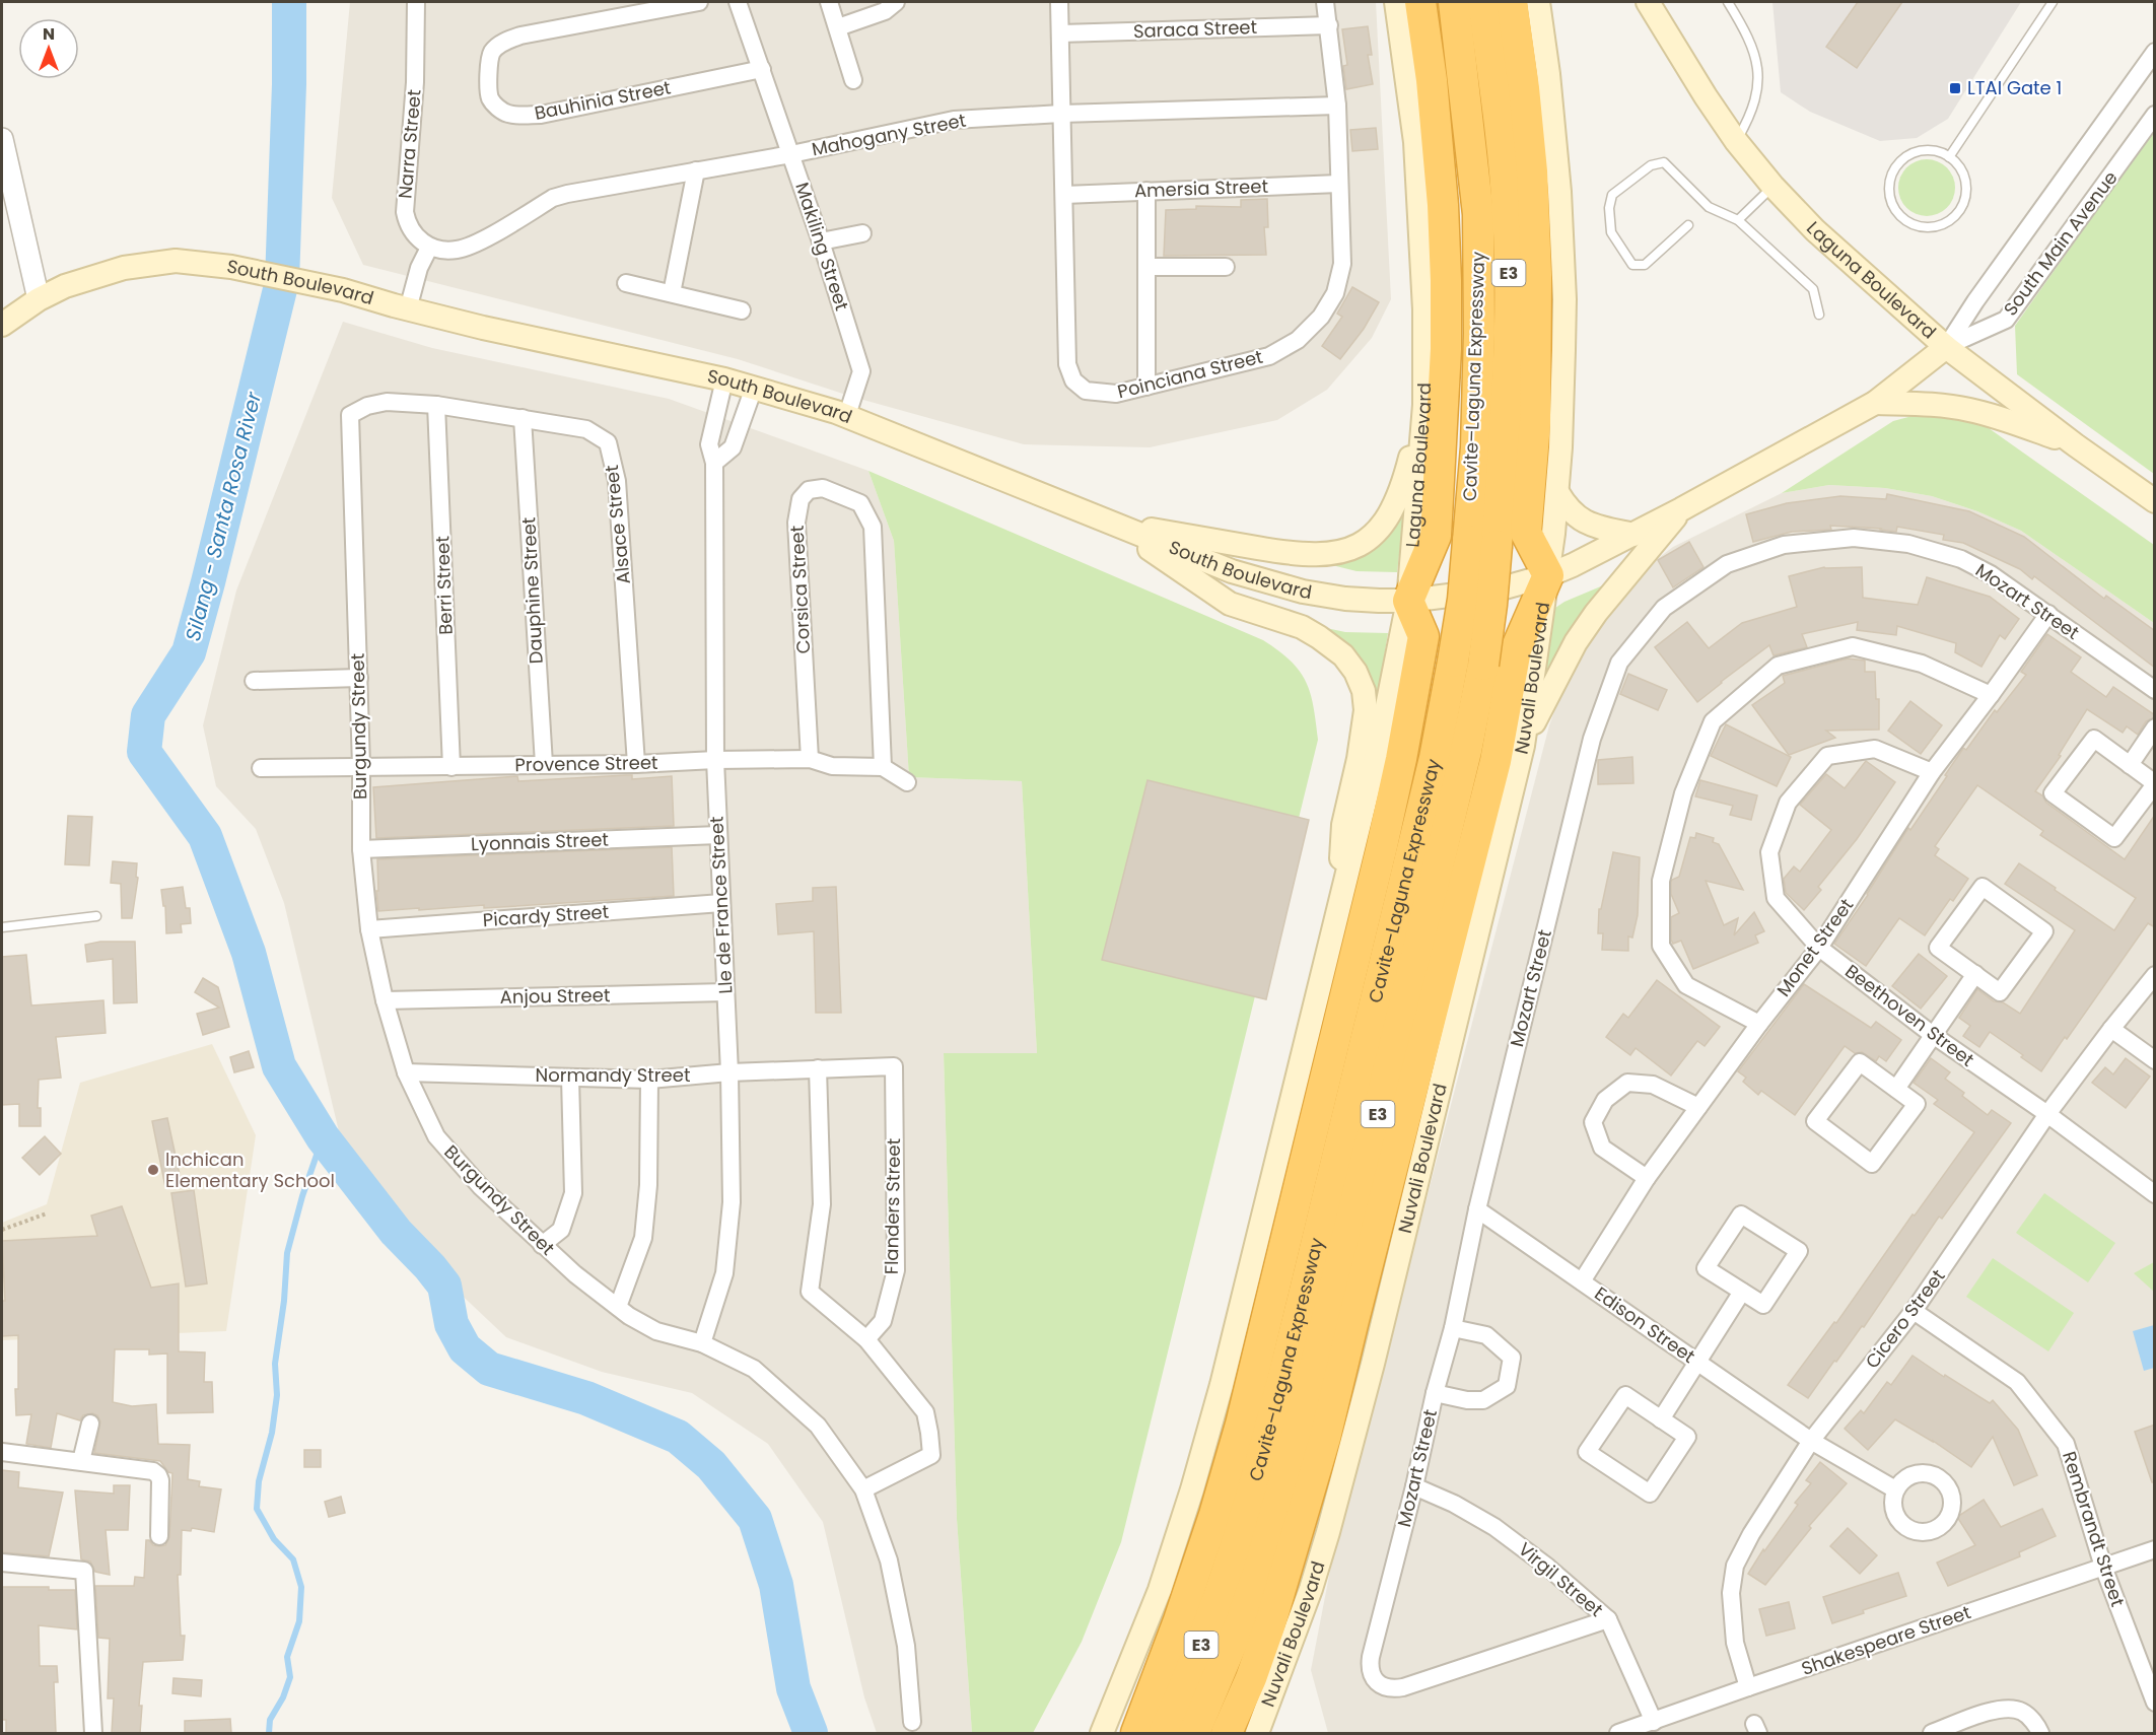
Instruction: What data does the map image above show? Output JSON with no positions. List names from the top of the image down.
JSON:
{
  "streets": {
    "highway": ["E3", "Cavite–Laguna Expressway"],
    "main road": ["Laguna Boulevard", "South Boulevard", "Nuvali Boulevard"],
    "street": [
      "Saraca Street",
      "Bauhinia Street",
      "Mahogany Street",
      "Narra Street",
      "Amersia Street",
      "South Main Avenue",
      "Makiling Street",
      "Poinciana Street",
      "Alsace Street",
      "Berri Street",
      "Corsica Street",
      "Dauphine Street",
      "Mozart Street",
      "Burgundy Street",
      "Provence Street",
      "Lyonnais Street",
      "Lle de France Street",
      "Picardy Street",
      "Monet Street",
      "Anjou Street",
      "Beethoven Street",
      "Normandy Street",
      "Flanders Street",
      "Cicero Street",
      "Edison Street",
      "Rembrandt Street",
      "Virgil Street",
      "Shakespeare Street"
    ]
  },
  "crossings": [
    ["Saraca Street", "Poinciana Street"],
    ["Bauhinia Street", "Makiling Street"],
    ["Mahogany Street", "Narra Street"],
    ["Mahogany Street", "Makiling Street"],
    ["Mahogany Street", "Poinciana Street"],
    ["Amersia Street", "Poinciana Street"],
    ["South Main Avenue", "Laguna Boulevard"],
    ["South Main Avenue", "South Boulevard"],
    ["Makiling Street", "South Boulevard"],
    ["Laguna Boulevard", "South Boulevard"],
    ["South Boulevard", "Nuvali Boulevard"],
    ["South Boulevard", "Lle de France Street"],
    ["Alsace Street", "Berri Street"],
    ["Alsace Street", "Dauphine Street"],
    ["Alsace Street", "Burgundy Street"],
    ["Alsace Street", "Provence Street"],
    ["Berri Street", "Provence Street"],
    ["Corsica Street", "Provence Street"],
    ["Dauphine Street", "Provence Street"],
    ["Mozart Street", "Monet Street"],
    ["Mozart Street", "Edison Street"],
    ["Mozart Street", "Virgil Street"],
    ["Burgundy Street", "Provence Street"],
    ["Burgundy Street", "Lyonnais Street"],
    ["Burgundy Street", "Lle de France Street"],
    ["Burgundy Street", "Picardy Street"],
    ["Burgundy Street", "Anjou Street"],
    ["Burgundy Street", "Normandy Street"],
    ["Provence Street", "Lle de France Street"],
    ["Lyonnais Street", "Lle de France Street"],
    ["Lle de France Street", "Picardy Street"],
    ["Lle de France Street", "Anjou Street"],
    ["Lle de France Street", "Normandy Street"],
    ["Monet Street", "Beethoven Street"],
    ["Monet Street", "Edison Street"],
    ["Beethoven Street", "Cicero Street"],
    ["Normandy Street", "Flanders Street"],
    ["Cicero Street", "Edison Street"],
    ["Cicero Street", "Rembrandt Street"],
    ["Cicero Street", "Shakespeare Street"],
    ["Rembrandt Street", "Shakespeare Street"],
    ["Virgil Street", "Shakespeare Street"]
  ],
  "water": ["Silang - Santa Rosa River"],
  "places": {
    "transit": ["LTAI Gate 1"],
    "other": ["Inchican Elementary School"]
  },
  "north": "top"
}
